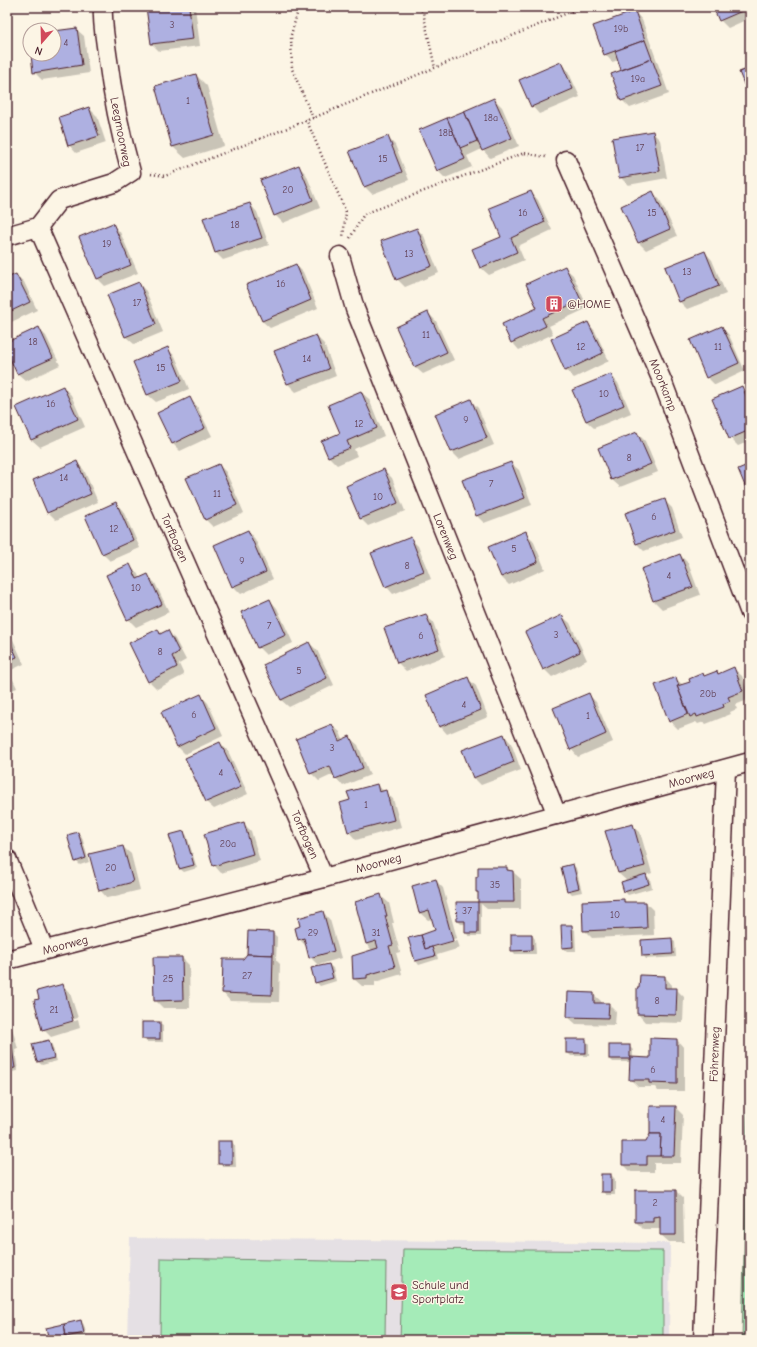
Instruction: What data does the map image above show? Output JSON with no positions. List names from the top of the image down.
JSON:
{
  "streets": {
    "street": [
      "Leegmoorweg",
      "Moorkamp",
      "Lorenweg",
      "Torfbogen",
      "Moorweg",
      "Föhrenweg"
    ]
  },
  "crossings": [
    ["Leegmoorweg", "Torfbogen"],
    ["Lorenweg", "Moorweg"],
    ["Torfbogen", "Moorweg"],
    ["Moorweg", "Föhrenweg"]
  ],
  "places": {
    "building": ["@HOME"],
    "school or university": ["Schule und Sportplatz"]
  },
  "house_numbers": [
    "3",
    "19b",
    "4",
    "19a",
    "1",
    "18a",
    "18b",
    "17",
    "15",
    "20",
    "16",
    "15",
    "18",
    "19",
    "13",
    "13",
    "16",
    "17",
    "11",
    "18",
    "12",
    "11",
    "14",
    "15",
    "10",
    "16",
    "9",
    "12",
    "8",
    "14",
    "7",
    "11",
    "10",
    "6",
    "12",
    "5",
    "9",
    "8",
    "4",
    "10",
    "7",
    "3",
    "6",
    "8",
    "5",
    "20b",
    "4",
    "6",
    "1",
    "3",
    "4",
    "1",
    "20a",
    "20",
    "35",
    "37",
    "10",
    "29",
    "31",
    "27",
    "25",
    "8",
    "21",
    "6",
    "4",
    "2"
  ],
  "north": "bottom"
}
